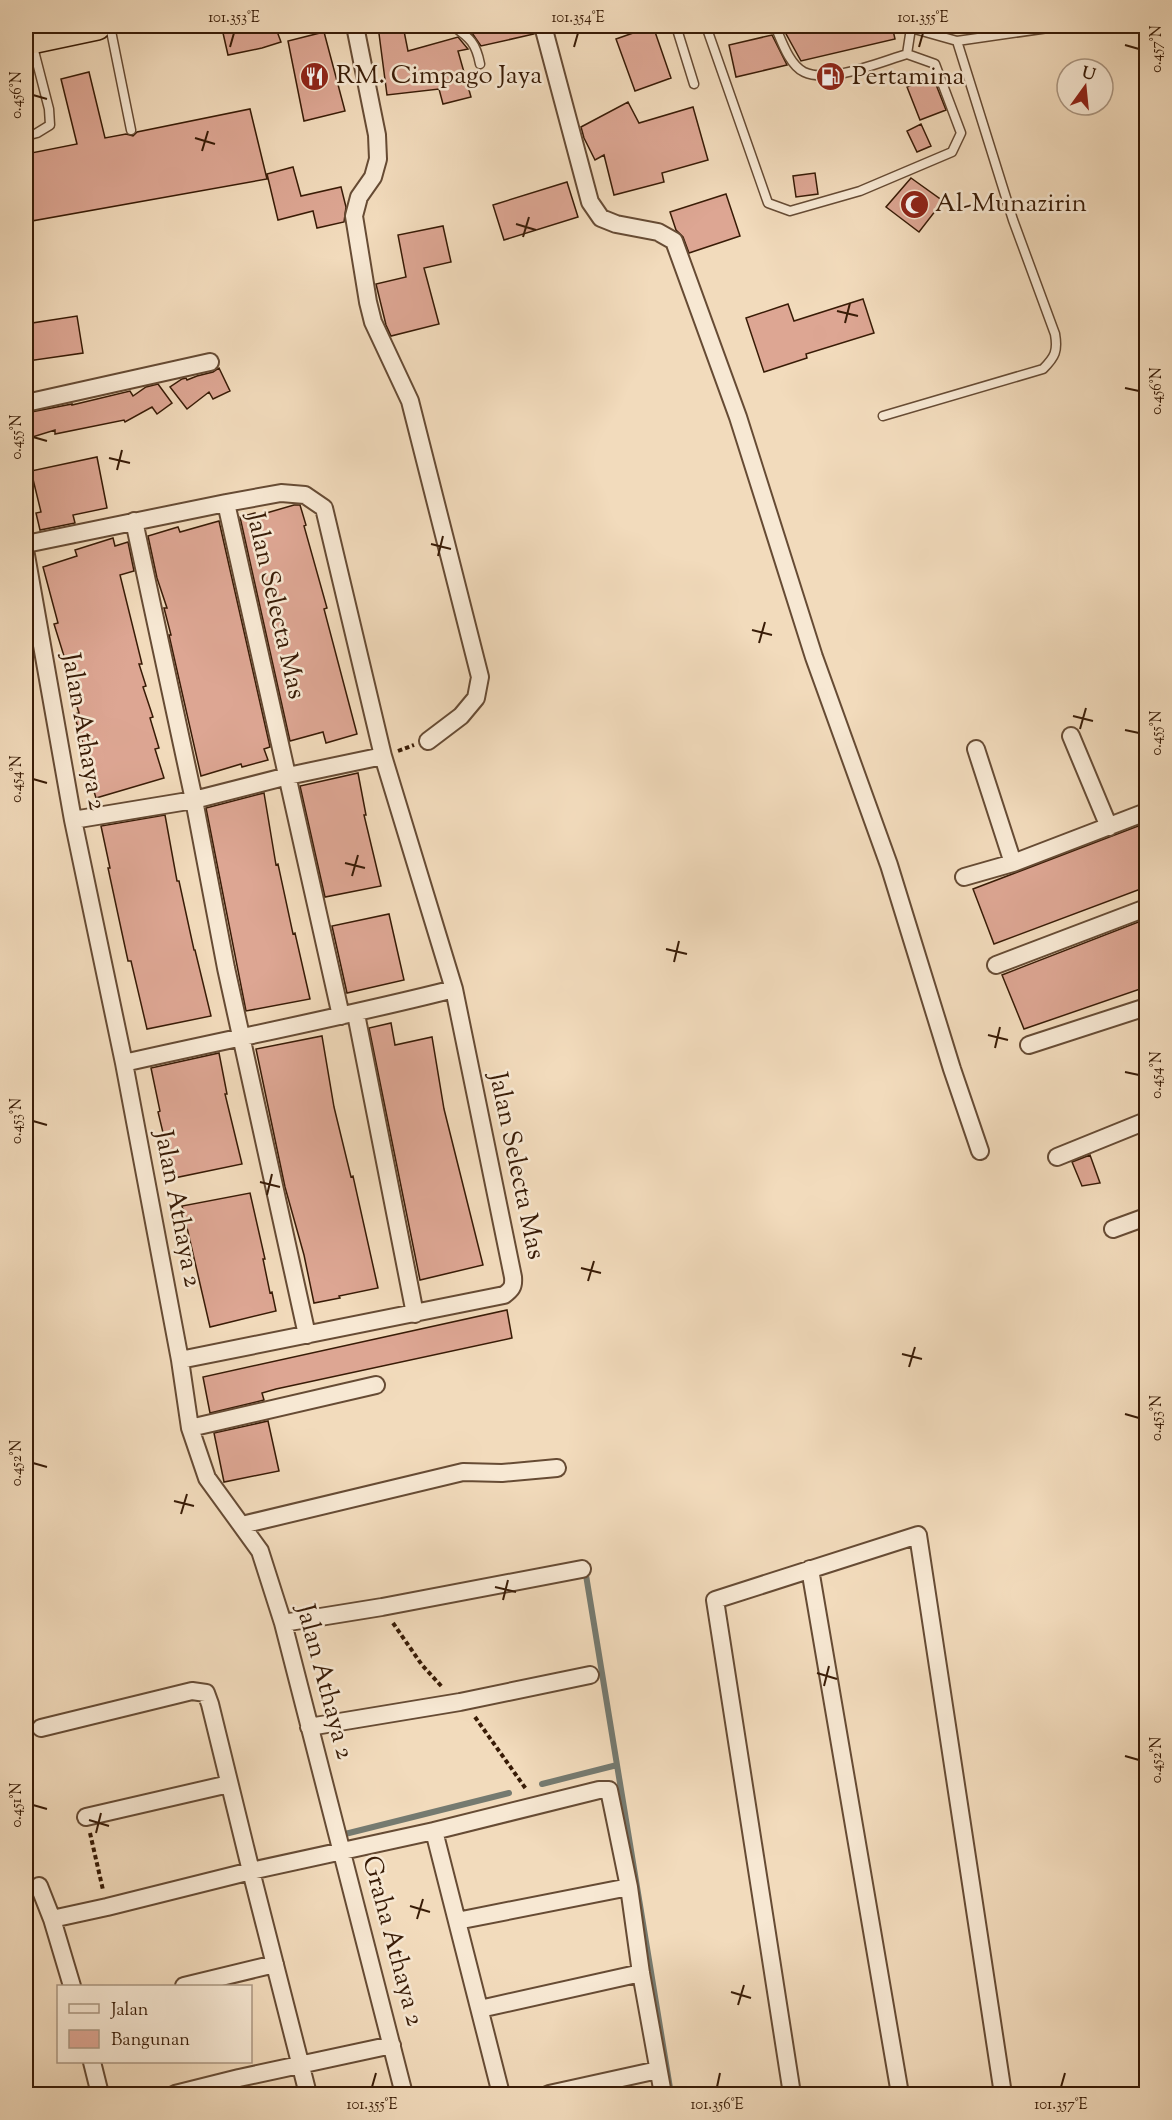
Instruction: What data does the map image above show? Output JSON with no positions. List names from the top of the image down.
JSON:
{
  "streets": {
    "street": ["Jalan Selecta Mas", "Jalan Athaya 2", "Graha Athaya 2"]
  },
  "crossings": [
    ["Jalan Selecta Mas", "Jalan Athaya 2"],
    ["Jalan Athaya 2", "Graha Athaya 2"]
  ],
  "places": {
    "restaurant": ["RM. Cimpago Jaya"],
    "fuel station": ["Pertamina"],
    "mosque": ["Al-Munazirin"]
  },
  "legend": ["Jalan", "Bangunan"],
  "north": "top",
  "coordinates": [
    "101.353°E",
    "101.354°E",
    "101.355°E",
    "0.457°N",
    "0.456°N",
    "0.455°N",
    "0.454°N",
    "0.453°N",
    "0.452°N",
    "0.451°N",
    "101.356°E",
    "101.357°E"
  ]
}
